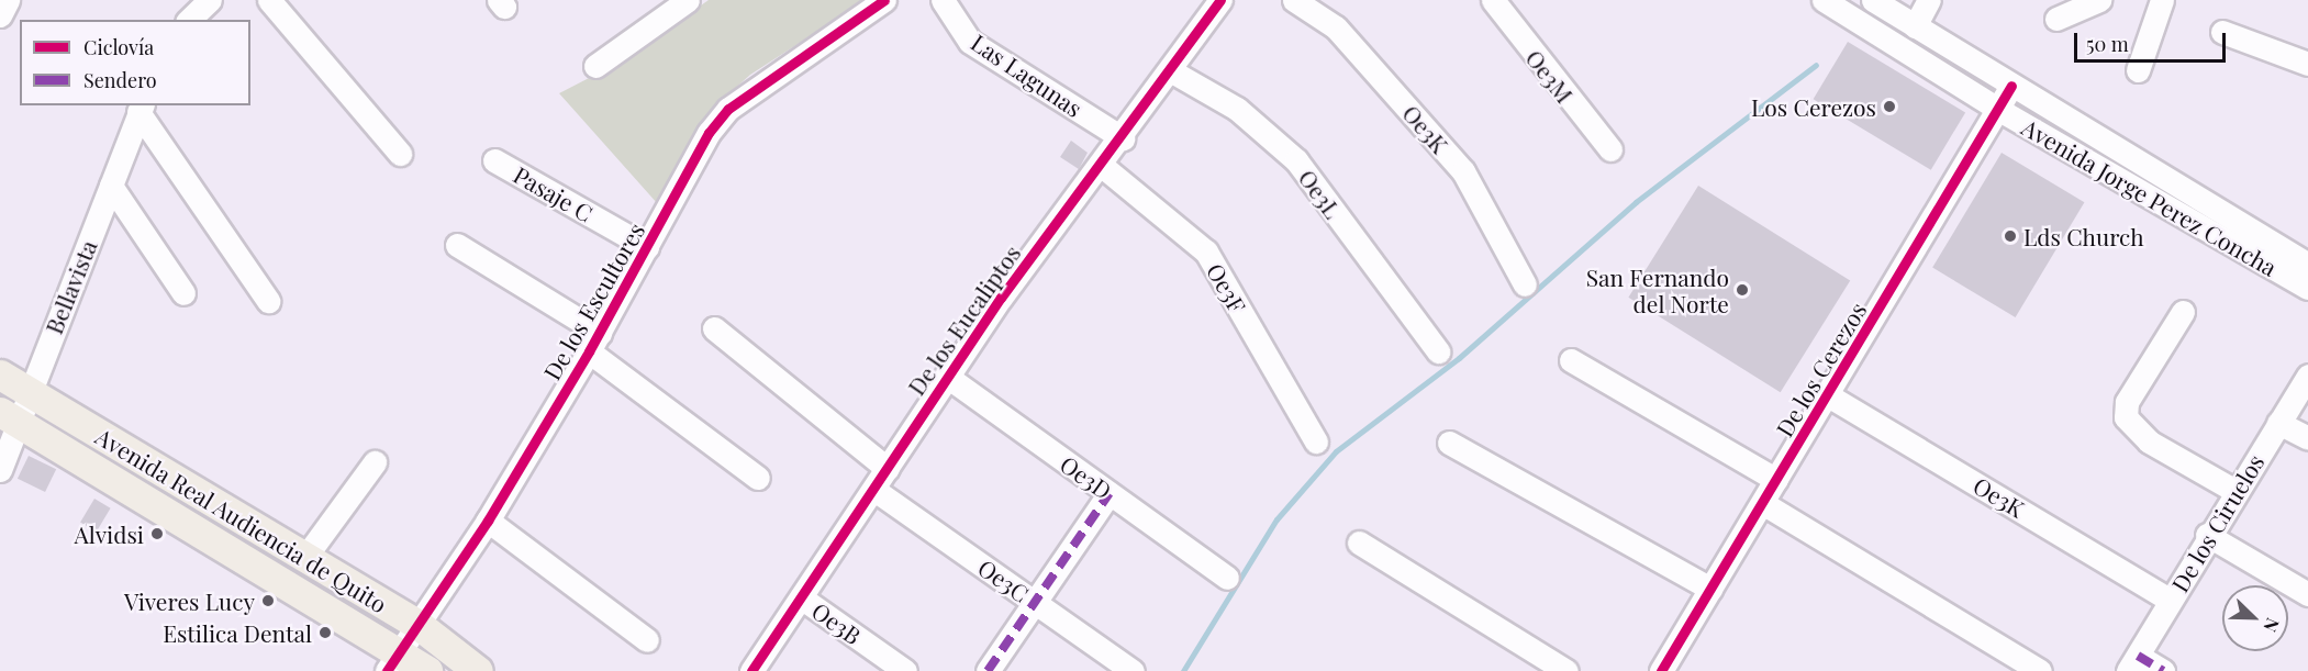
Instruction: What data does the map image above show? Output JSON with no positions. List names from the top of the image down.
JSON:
{
  "streets": {
    "main road": ["Avenida Real Audiencia de Quito"],
    "street": [
      "Las Lagunas",
      "Oe3M",
      "Oe3K",
      "Pasaje C",
      "Oe3L",
      "Avenida Jorge Perez Concha",
      "Bellavista",
      "Oe3F",
      "De los Escultores",
      "De los Eucaliptos",
      "De los Cerezos",
      "Oe3D",
      "De los Ciruelos",
      "Oe3C",
      "Oe3B"
    ]
  },
  "crossings": [
    ["Las Lagunas", "De los Eucaliptos"],
    ["Oe3K", "De los Cerezos"],
    ["Oe3K", "De los Ciruelos"],
    ["Pasaje C", "De los Escultores"],
    ["Oe3L", "De los Eucaliptos"],
    ["Avenida Jorge Perez Concha", "De los Cerezos"],
    ["Bellavista", "Avenida Real Audiencia de Quito"],
    ["Oe3F", "De los Eucaliptos"],
    ["De los Escultores", "Avenida Real Audiencia de Quito"],
    ["De los Eucaliptos", "Oe3D"],
    ["De los Eucaliptos", "Oe3C"],
    ["De los Eucaliptos", "Oe3B"]
  ],
  "places": [
    "Los Cerezos",
    "Lds Church",
    "San Fernando del Norte",
    "Alvidsi",
    "Viveres Lucy",
    "Estilica Dental"
  ],
  "legend": ["Ciclovía", "Sendero"],
  "scale_bar": "50 m",
  "north": "bottom right"
}
